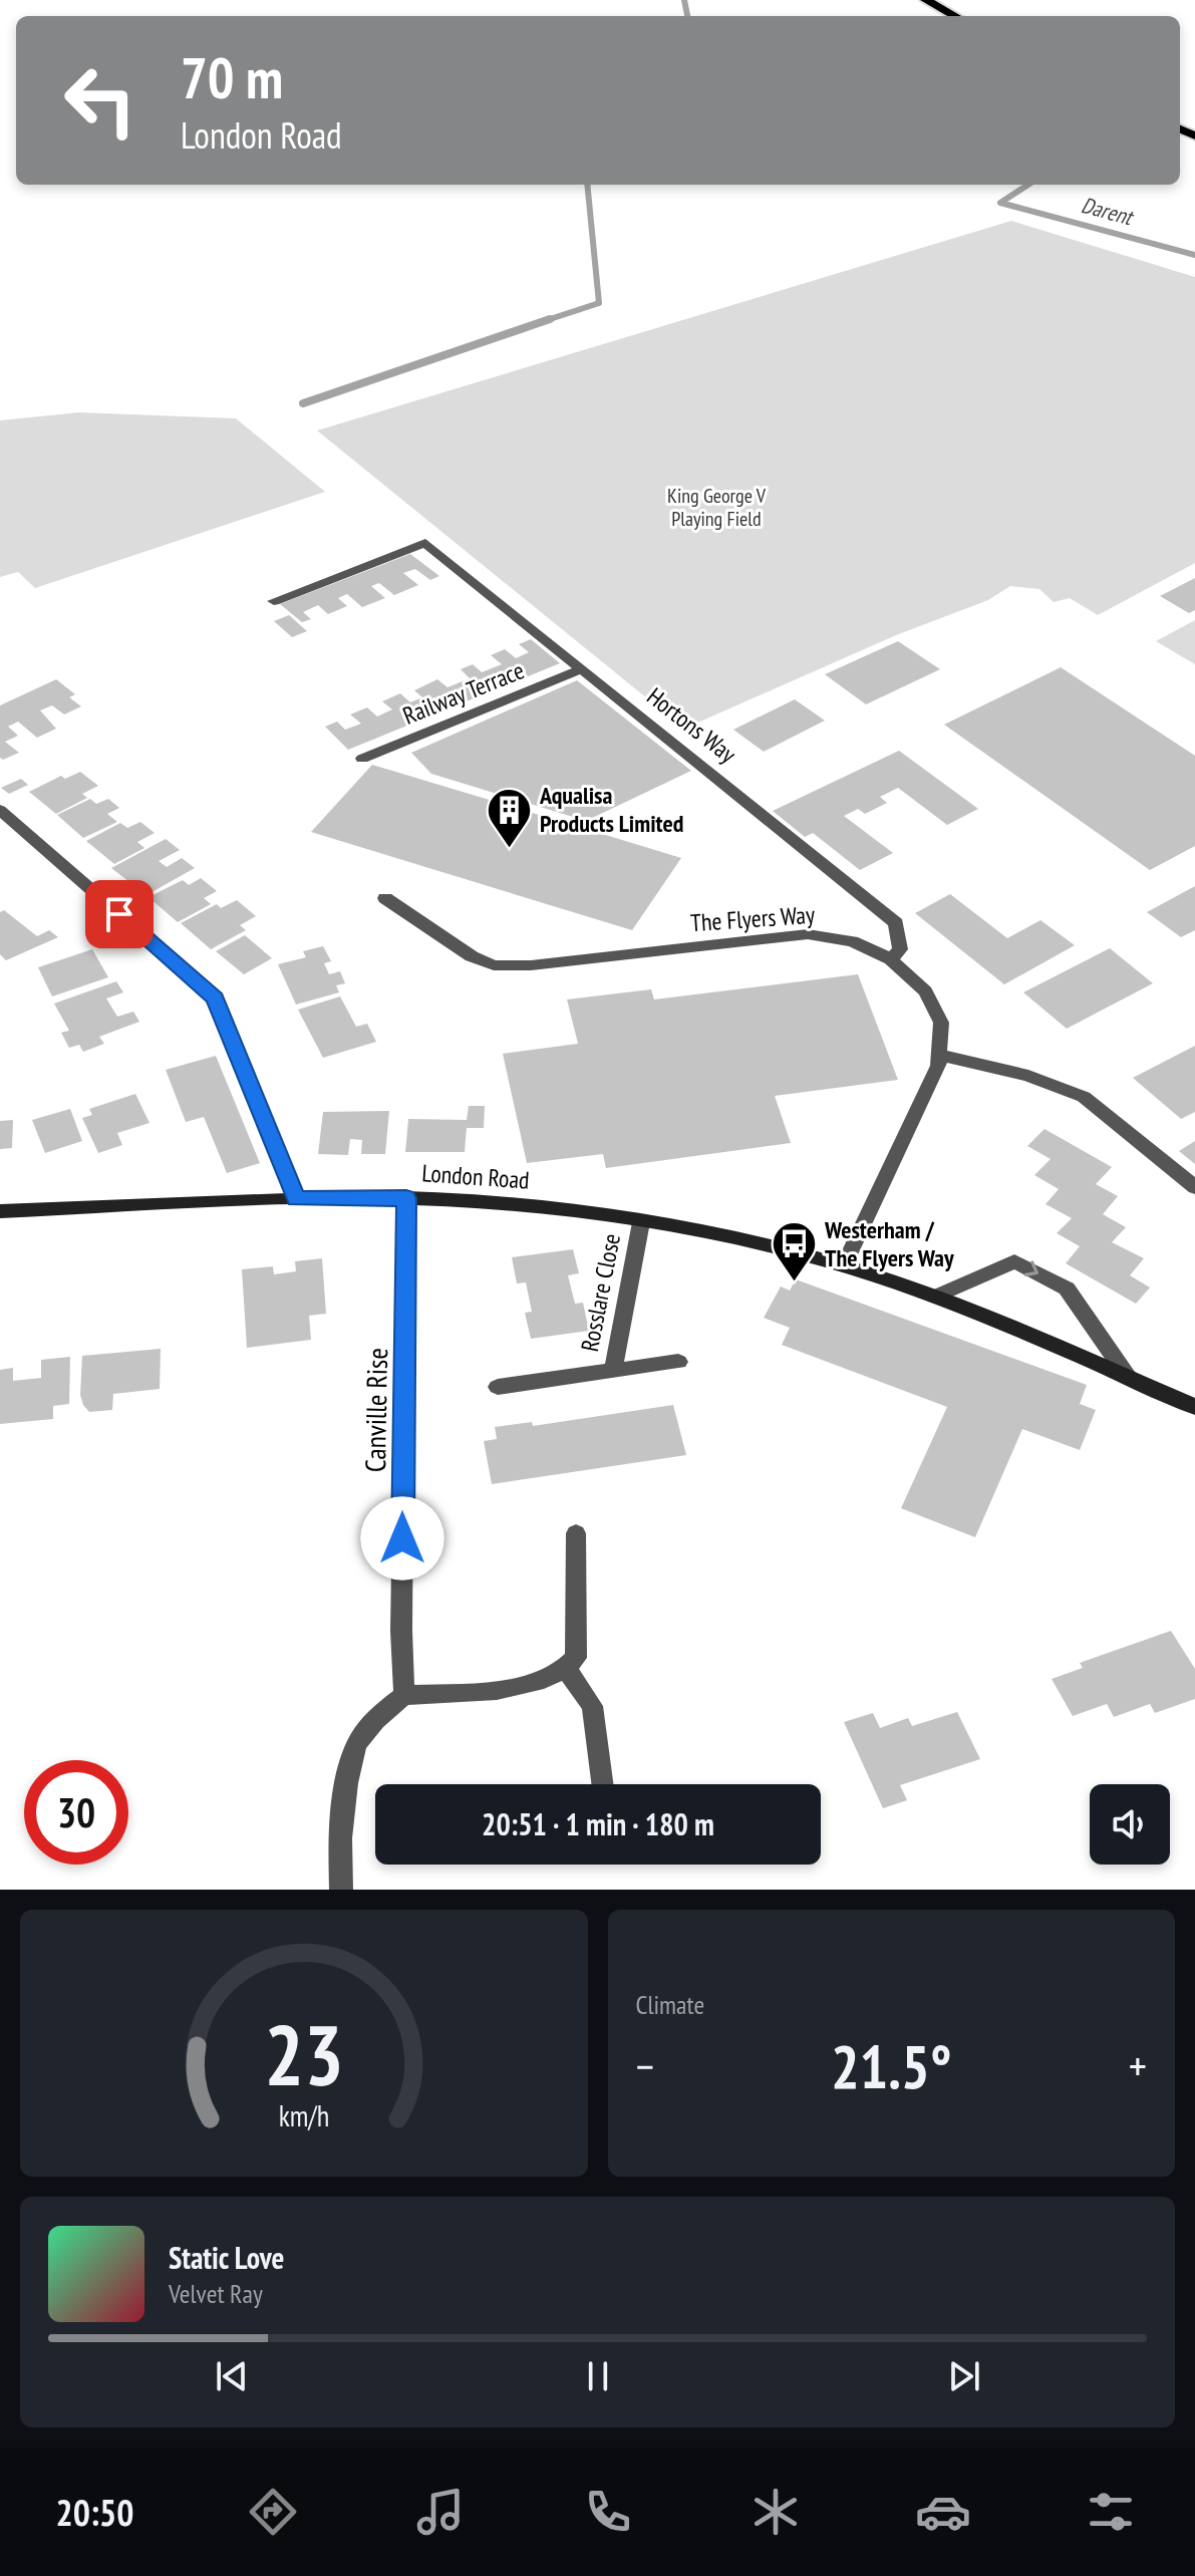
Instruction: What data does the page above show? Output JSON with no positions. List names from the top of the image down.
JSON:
{
  "streets": {
    "street": [
      "Railway Terrace",
      "Hortons Way",
      "The Flyers Way",
      "London Road",
      "Rosslare Close",
      "Canville Rise"
    ]
  },
  "crossings": [
    ["Railway Terrace", "Hortons Way"],
    ["Hortons Way", "The Flyers Way"],
    ["The Flyers Way", "London Road"],
    ["London Road", "Rosslare Close"],
    ["London Road", "Canville Rise"]
  ],
  "water": ["Darent"],
  "parks": ["King George V Playing Field"],
  "places": {
    "building": ["Aqualisa Products Limited"],
    "bus stop": ["Westerham / The Flyers Way"]
  },
  "page": {
    "turn": ["70 m", "London Road"],
    "limit": "30",
    "trip": "20:51 · 1 min · 180 m",
    "tile": "Climate",
    "heat": ["−", "21.5°", "+"],
    "song": ["Static Love", "Velvet Ray"],
    "tabs": "20:50",
    "gauge": ["23", "km/h"]
  }
}
